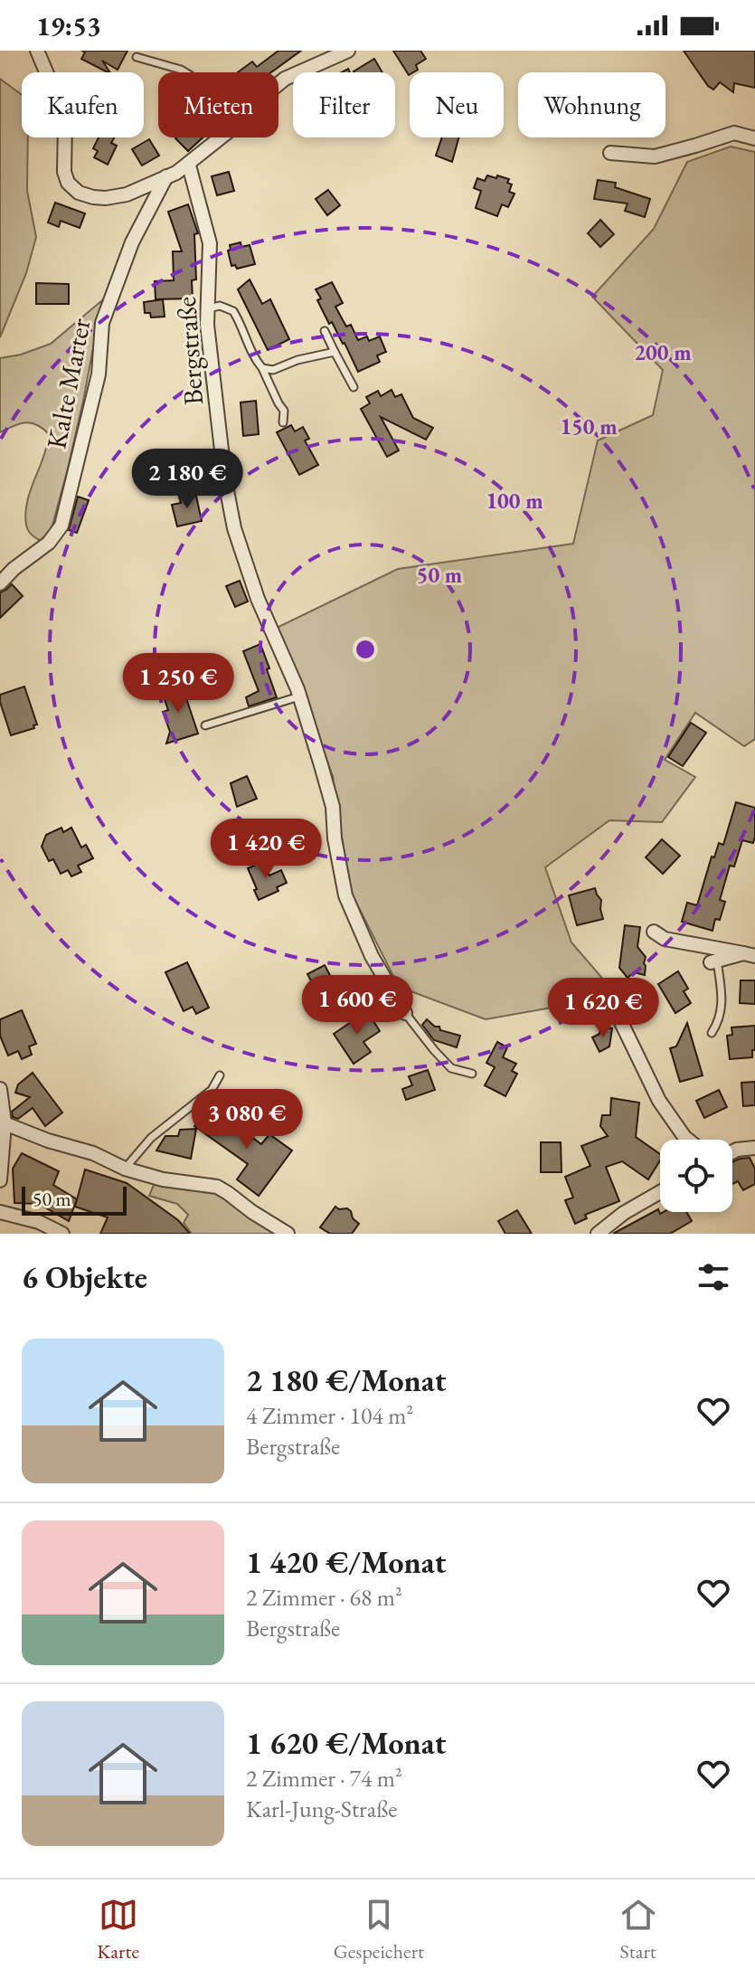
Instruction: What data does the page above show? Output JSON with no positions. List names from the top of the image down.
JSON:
{
  "streets": {
    "street": ["Bergstraße", "Kalte Marter"]
  },
  "scale_bar": "50 m",
  "page": {
    "status": "19:53",
    "chip": [
      "Kaufen",
      "Mieten",
      "Filter",
      "Neu",
      "Wohnung"
    ],
    "price": [
      "2 180 €",
      "1 250 €",
      "1 420 €",
      "1 600 €",
      "1 620 €",
      "3 080 €"
    ],
    "scale": "50 m",
    "heading": "6 Objekte",
    "list": [
      {
        "name": "2 180 €/Monat",
        "note": "4 Zimmer · 104 m² · Bergstraße"
      },
      {
        "name": "1 420 €/Monat",
        "note": "2 Zimmer · 68 m² · Bergstraße"
      },
      {
        "name": "1 620 €/Monat",
        "note": "2 Zimmer · 74 m² · Karl-Jung-Straße"
      }
    ],
    "tabs": ["Karte", "Gespeichert", "Start"]
  },
  "rings": [
    "200 m",
    "150 m",
    "100 m",
    "50 m"
  ]
}
